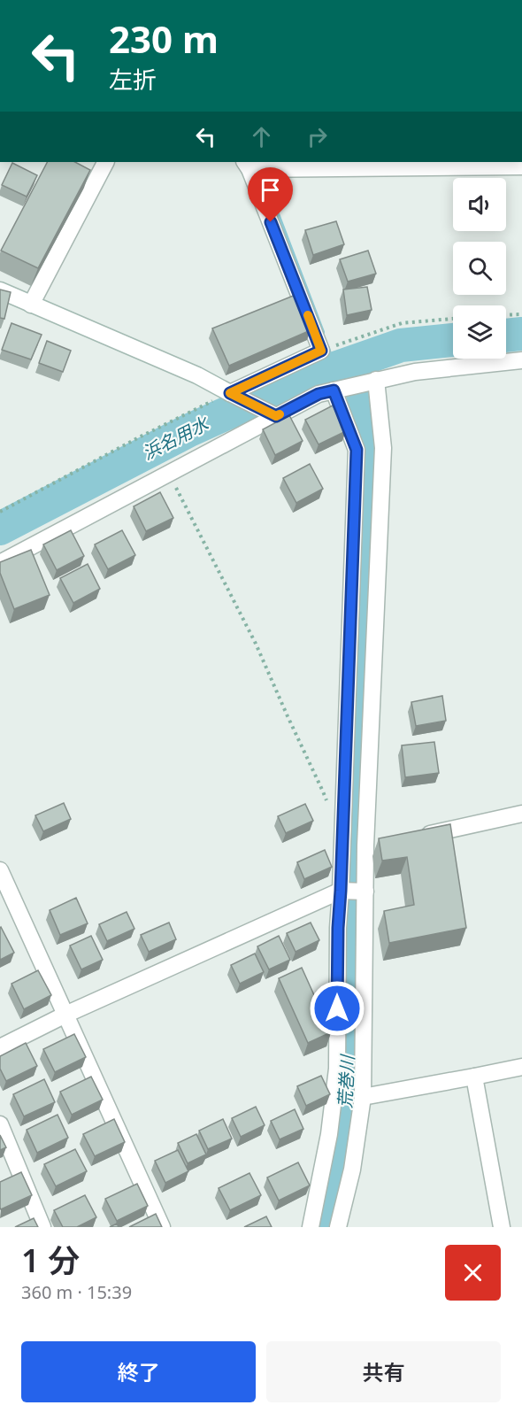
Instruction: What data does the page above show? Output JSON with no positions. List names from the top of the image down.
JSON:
{
  "water": ["浜名用水", "荒巻川"],
  "page": {
    "turn": ["230 m", "左折"],
    "heading": ["1 分", "360 m · 15:39"],
    "buttons": ["終了", "共有"]
  }
}
